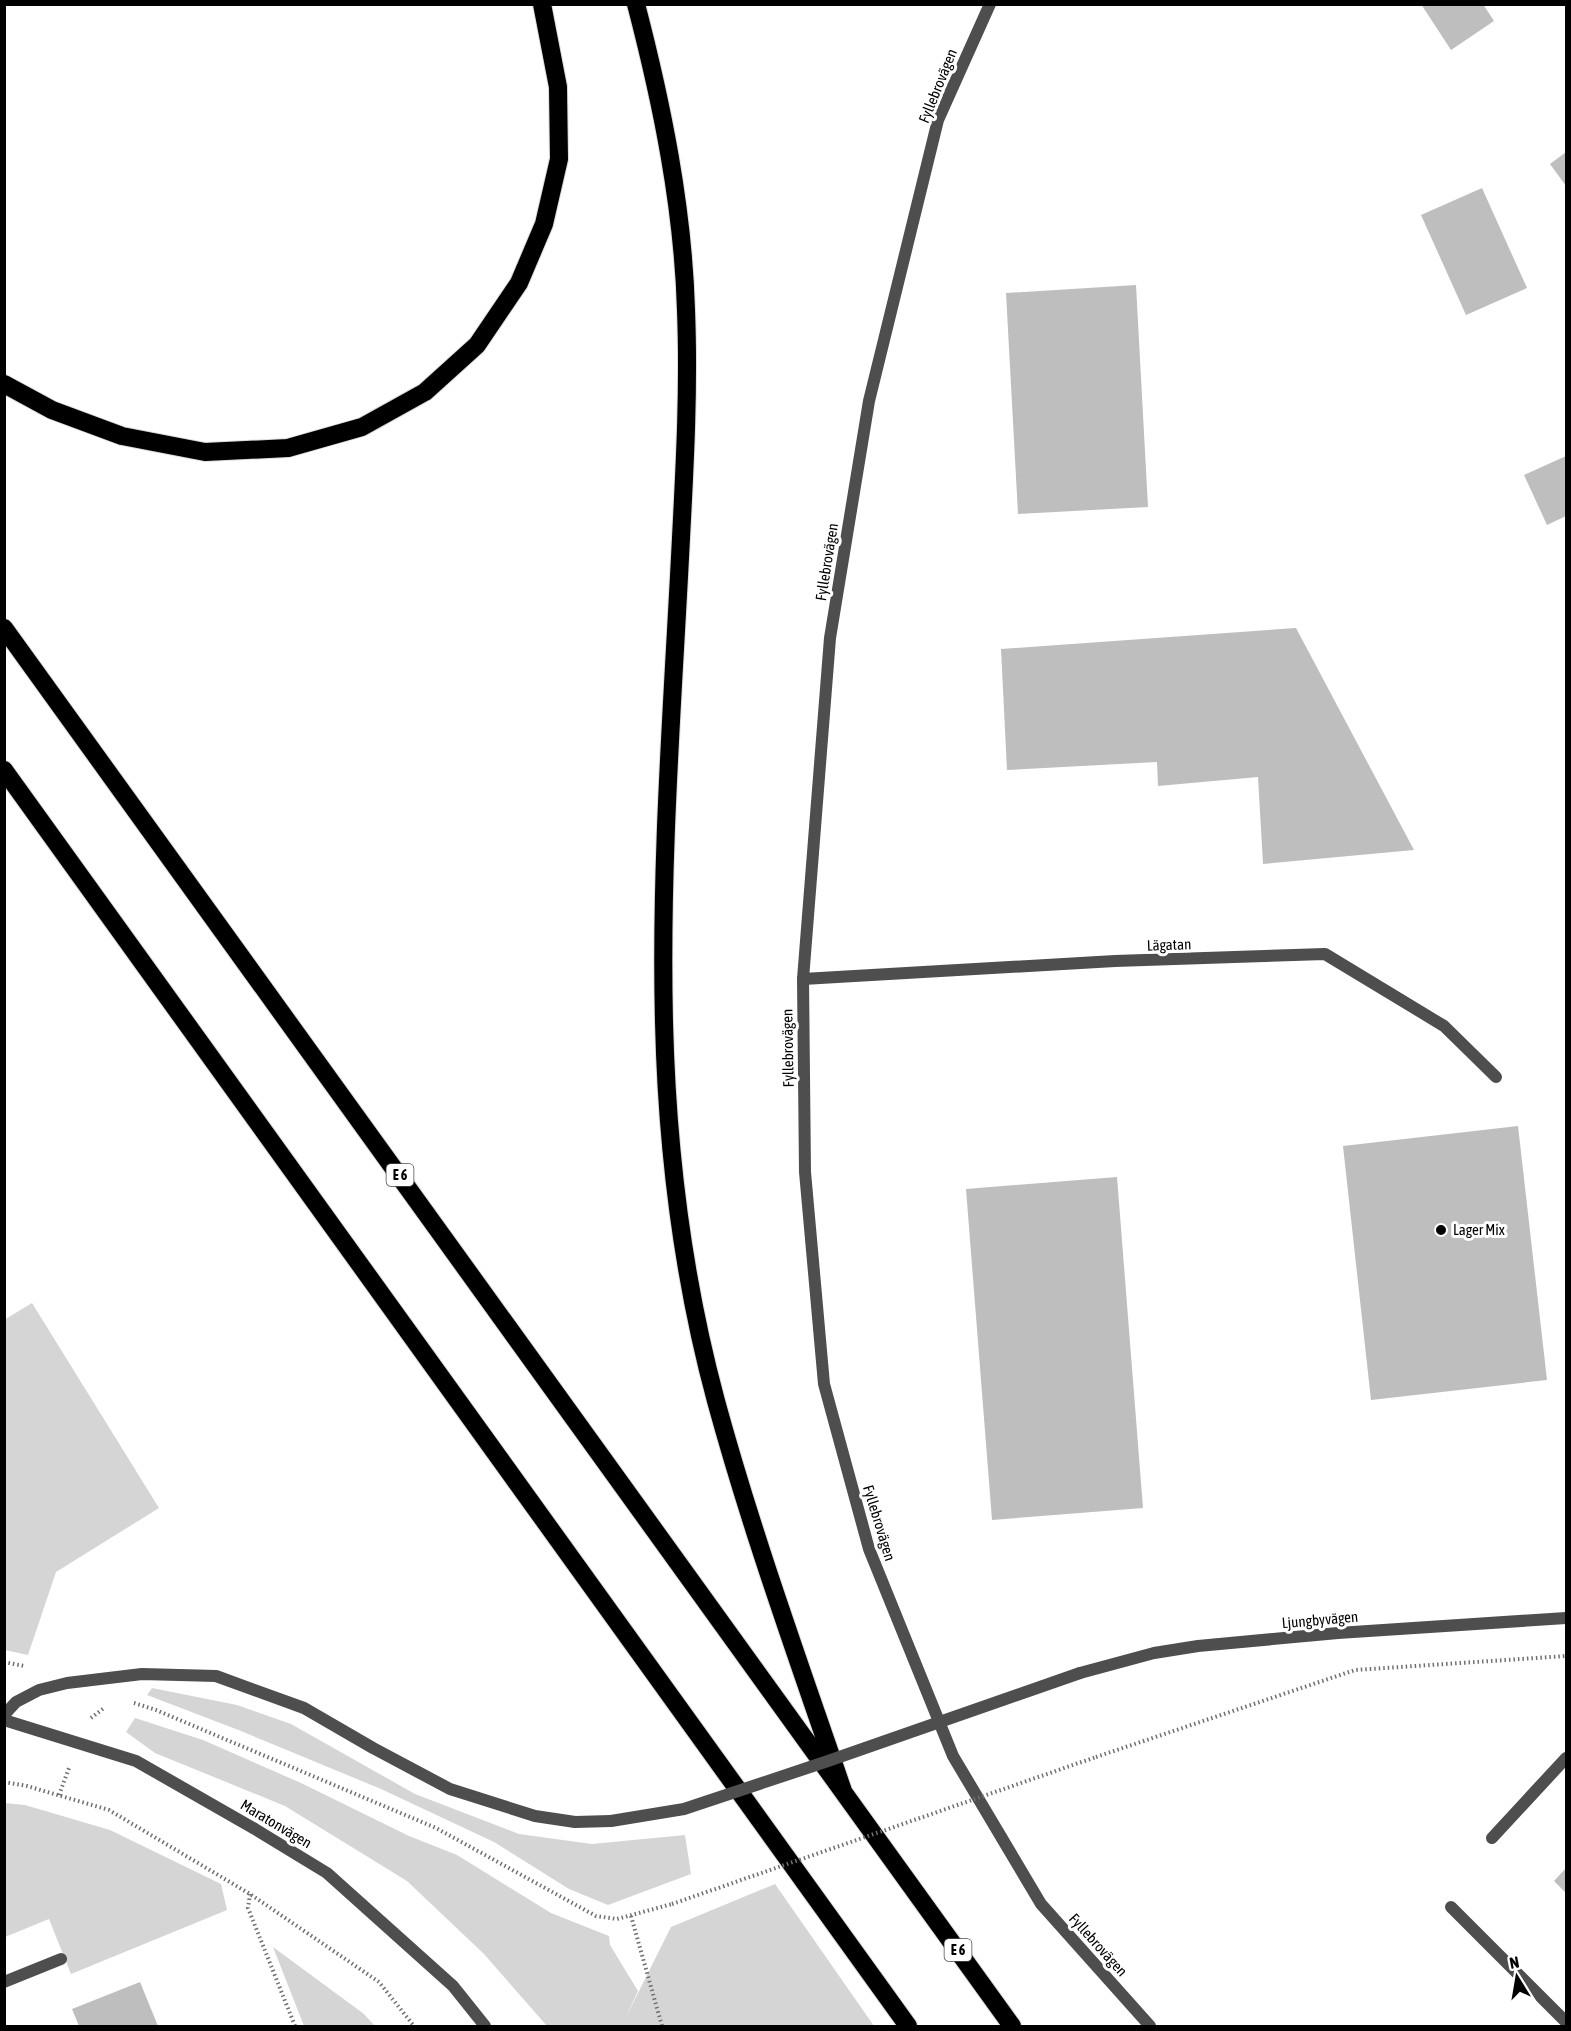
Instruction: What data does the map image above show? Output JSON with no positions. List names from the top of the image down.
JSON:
{
  "streets": {
    "highway": ["E 6"],
    "street": [
      "Fyllebrovägen",
      "Lägatan",
      "Ljungbyvägen",
      "Maratonvägen"
    ]
  },
  "crossings": [
    ["Fyllebrovägen", "Lägatan"]
  ],
  "places": ["Lager Mix"],
  "north": "top"
}
